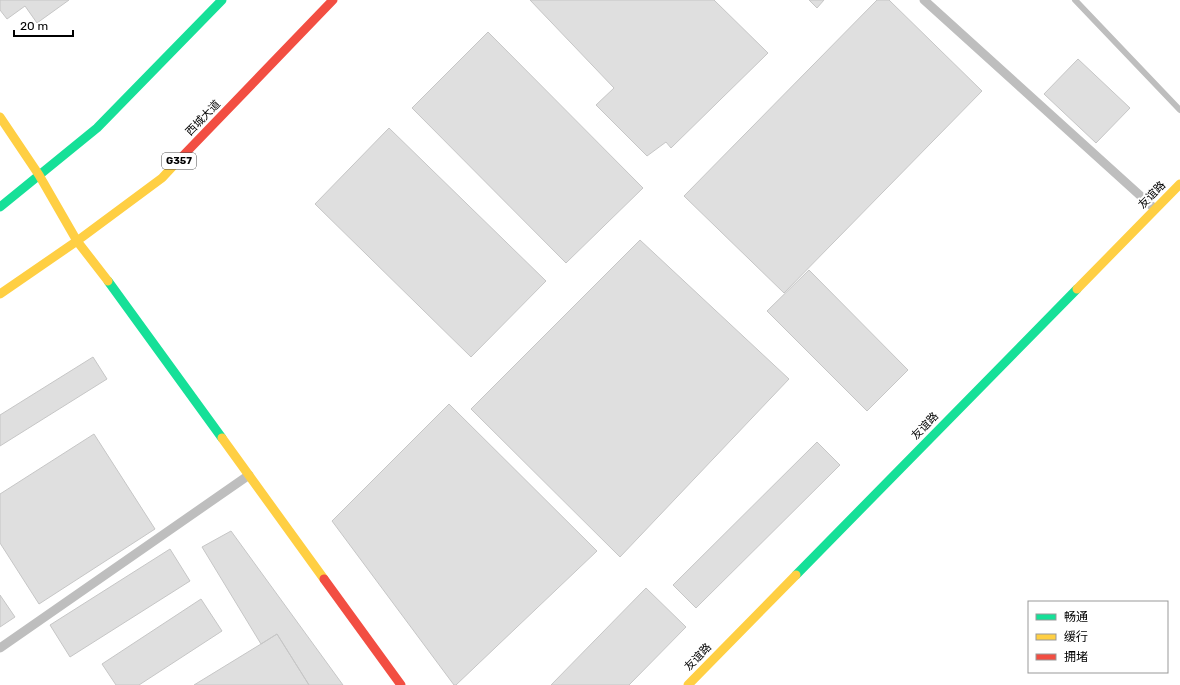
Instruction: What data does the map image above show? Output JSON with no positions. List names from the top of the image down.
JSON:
{
  "streets": {
    "main road": ["西城大道", "G357", "友谊路"]
  },
  "legend": ["畅通", "缓行", "拥堵"],
  "scale_bar": "20 m"
}
